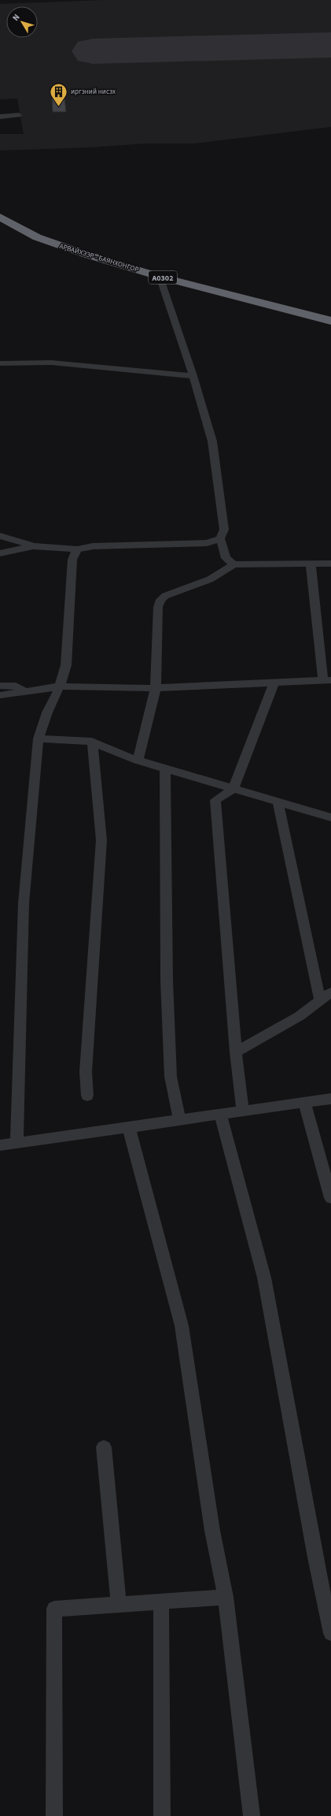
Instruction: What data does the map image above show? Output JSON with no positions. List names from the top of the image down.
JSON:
{
  "streets": {
    "highway": ["АРВАЙХЭЭР - БАЯНХОНГОР", "A0302"]
  },
  "places": {
    "building": ["иргэний нисэх"]
  },
  "north": "top left"
}
